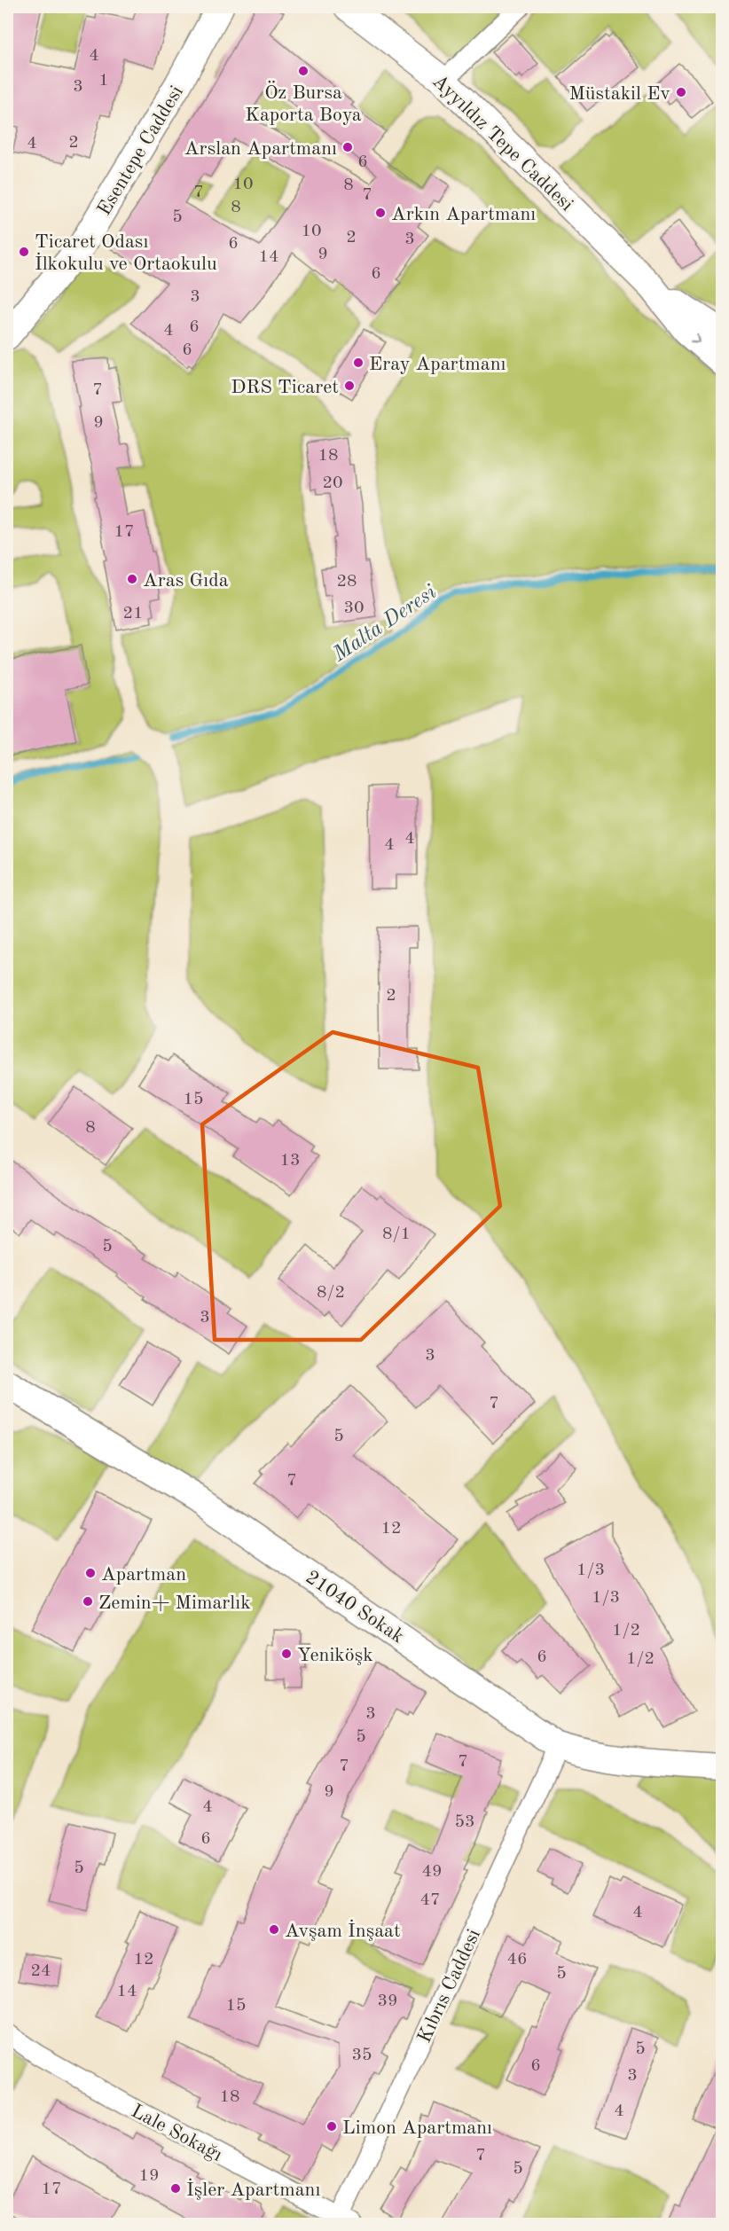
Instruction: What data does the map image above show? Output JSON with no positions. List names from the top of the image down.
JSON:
{
  "streets": {
    "main road": ["Ayyıldız Tepe Caddesi", "Esentepe Caddesi", "21040 Sokak"],
    "street": ["Kıbrıs Caddesi", "Lale Sokağı"]
  },
  "crossings": [
    ["21040 Sokak", "Kıbrıs Caddesi"],
    ["Kıbrıs Caddesi", "Lale Sokağı"]
  ],
  "water": ["Malta Deresi"],
  "places": [
    "Öz Bursa Kaporta Boya",
    "Müstakil Ev",
    "Arslan Apartmanı",
    "Arkın Apartmanı",
    "Ticaret Odası İlkokulu ve Ortaokulu",
    "Eray Apartmanı",
    "DRS Ticaret",
    "Aras Gıda",
    "Apartman",
    "Zemin+ Mimarlık",
    "Yeniköşk",
    "Avşam İnşaat",
    "Limon Apartmanı",
    "İşler Apartmanı"
  ],
  "house_numbers": [
    "4",
    "1",
    "3",
    "2",
    "4",
    "6",
    "10",
    "8",
    "7",
    "7",
    "8",
    "5",
    "10",
    "2",
    "3",
    "6",
    "9",
    "14",
    "6",
    "3",
    "6",
    "4",
    "6",
    "7",
    "9",
    "18",
    "20",
    "17",
    "28",
    "30",
    "21",
    "4",
    "4",
    "2",
    "15",
    "8",
    "13",
    "8/1",
    "5",
    "8/2",
    "3",
    "3",
    "7",
    "5",
    "7",
    "12",
    "1/3",
    "1/3",
    "1/2",
    "6",
    "1/2",
    "3",
    "5",
    "7",
    "7",
    "9",
    "4",
    "53",
    "6",
    "5",
    "49",
    "47",
    "4",
    "12",
    "46",
    "24",
    "5",
    "14",
    "39",
    "15",
    "5",
    "35",
    "6",
    "3",
    "18",
    "4",
    "7",
    "5",
    "19",
    "17"
  ]
}
